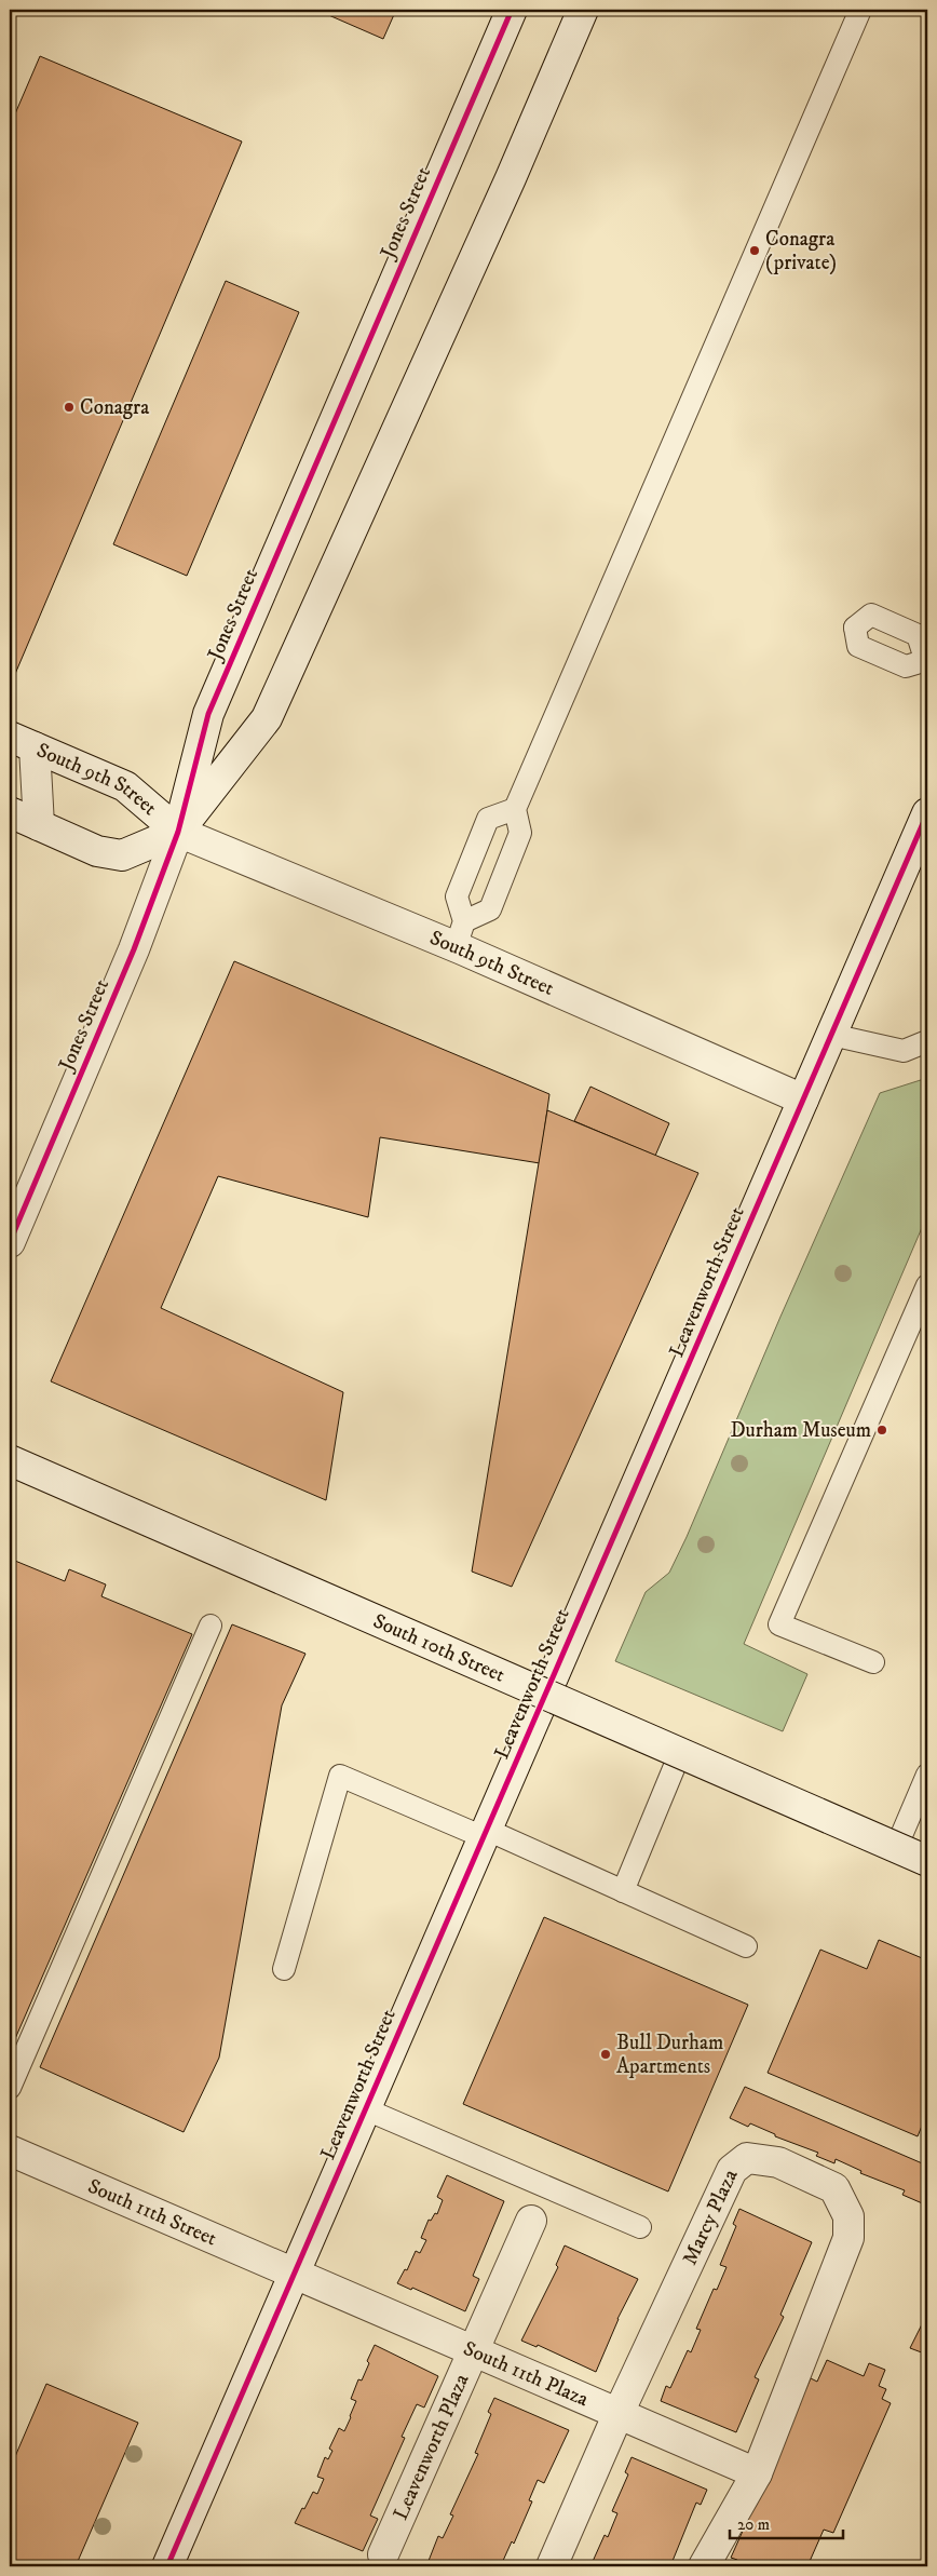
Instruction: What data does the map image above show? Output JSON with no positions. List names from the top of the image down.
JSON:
{
  "streets": {
    "street": [
      "Jones Street",
      "South 9th Street",
      "Leavenworth Street",
      "South 10th Street",
      "South 11th Street",
      "Marcy Plaza",
      "South 11th Plaza",
      "Leavenworth Plaza"
    ]
  },
  "crossings": [
    ["Jones Street", "South 9th Street"],
    ["South 9th Street", "Leavenworth Street"],
    ["Leavenworth Street", "South 11th Street"],
    ["Leavenworth Street", "South 11th Plaza"],
    ["South 11th Street", "South 11th Plaza"],
    ["Marcy Plaza", "South 11th Plaza"],
    ["South 11th Plaza", "Leavenworth Plaza"]
  ],
  "places": [
    "Conagra (private)",
    "Conagra",
    "Durham Museum",
    "Bull Durham Apartments"
  ],
  "scale_bar": "20 m"
}
